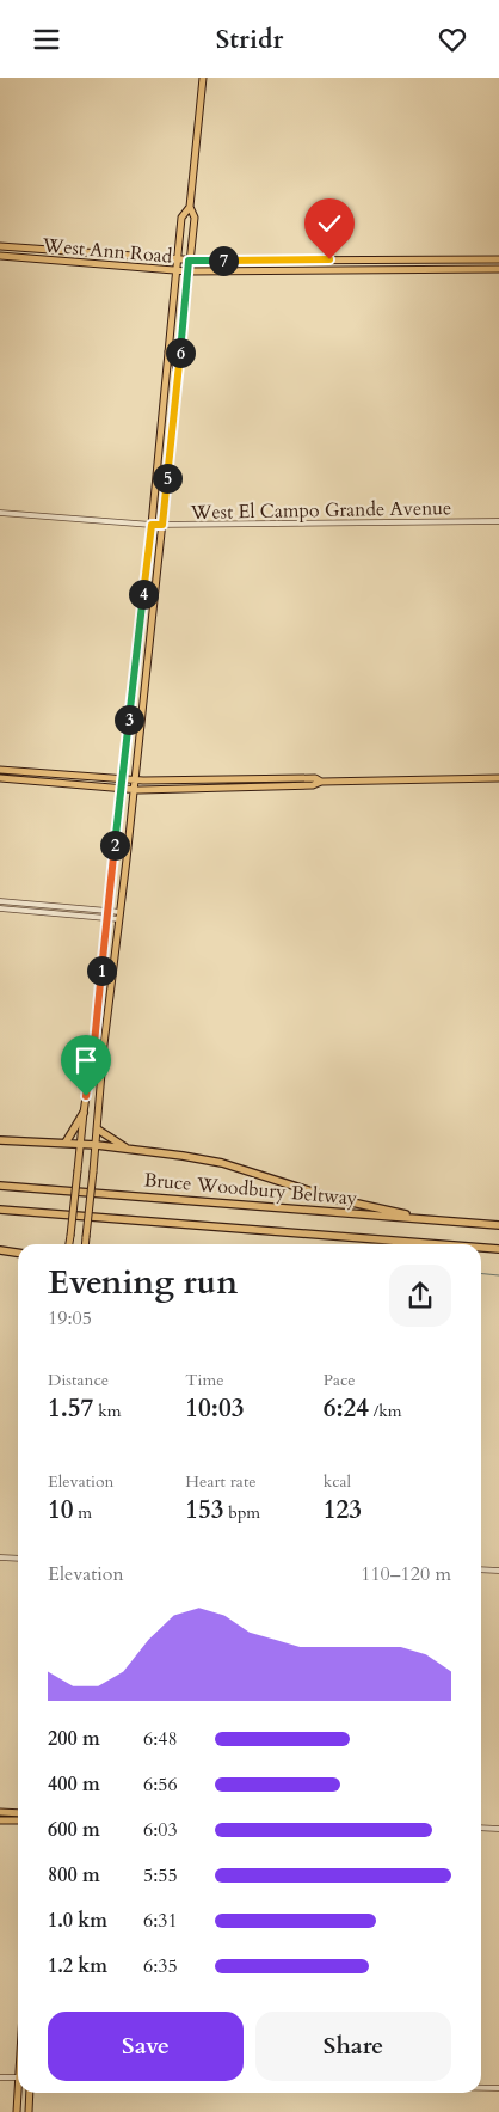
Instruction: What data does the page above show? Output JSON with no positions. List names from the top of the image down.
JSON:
{
  "streets": {
    "highway": ["Bruce Woodbury Beltway"],
    "main road": ["West Ann Road"],
    "street": ["West El Campo Grande Avenue"]
  },
  "page": {
    "header": "Stridr",
    "pins": [
      "7",
      "6",
      "5",
      "4",
      "3",
      "2",
      "1"
    ],
    "heading": ["Evening run", "19:05"],
    "stats": [
      ["Distance", "1.57 km"],
      ["Time", "10:03"],
      ["Pace", "6:24 /km"],
      ["Elevation", "10 m"],
      ["Heart rate", "153 bpm"],
      ["kcal", "123"]
    ],
    "chart": ["Elevation", "110–120 m"],
    "list": [
      {
        "name": "200 m",
        "note": "6:48"
      },
      {
        "name": "400 m",
        "note": "6:56"
      },
      {
        "name": "600 m",
        "note": "6:03"
      },
      {
        "name": "800 m",
        "note": "5:55"
      },
      {
        "name": "1.0 km",
        "note": "6:31"
      },
      {
        "name": "1.2 km",
        "note": "6:35"
      }
    ],
    "buttons": ["Save", "Share"]
  }
}
